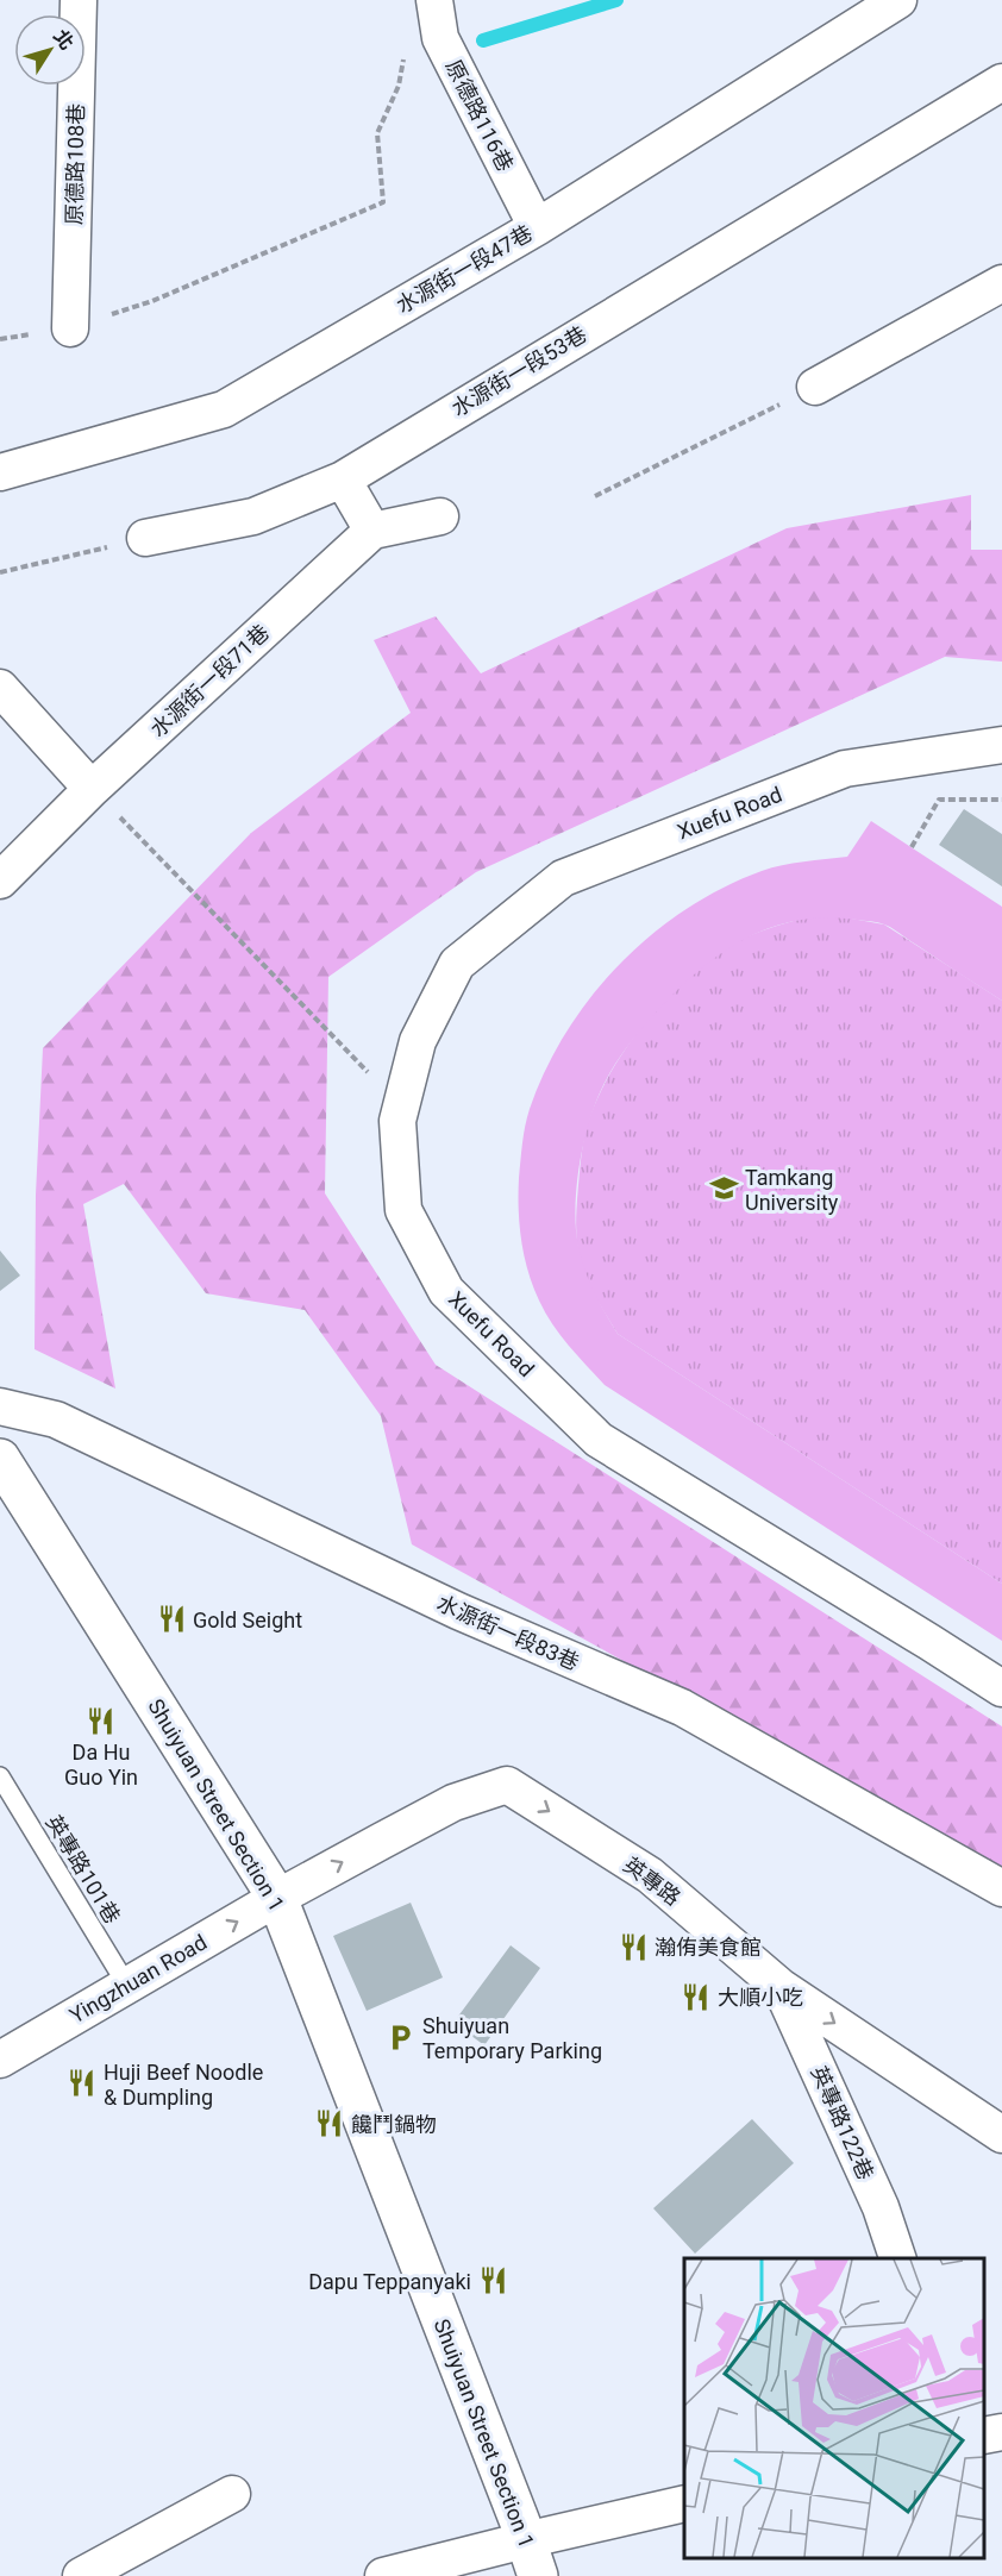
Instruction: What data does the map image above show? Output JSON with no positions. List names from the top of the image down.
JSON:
{
  "streets": {
    "street": [
      "原德路116巷",
      "原德路108巷",
      "水源街一段47巷",
      "水源街一段53巷",
      "水源街一段71巷",
      "Xuefu Road",
      "水源街一段83巷",
      "Shuiyuan Street Section 1",
      "英專路",
      "Yingzhuan Road",
      "英專路122巷"
    ],
    "lane": ["英專路101巷"]
  },
  "crossings": [
    ["原德路116巷", "水源街一段47巷"],
    ["Shuiyuan Street Section 1", "英專路"],
    ["Shuiyuan Street Section 1", "Yingzhuan Road"],
    ["英專路101巷", "Yingzhuan Road"],
    ["英專路", "Yingzhuan Road"],
    ["英專路", "英專路122巷"]
  ],
  "one_way": ["英專路", "Yingzhuan Road"],
  "places": {
    "school or university": ["Tamkang University"],
    "restaurant": [
      "Gold Seight",
      "Da Hu Guo Yin",
      "瀚侑美食館",
      "大順小吃",
      "Huji Beef Noodle & Dumpling",
      "饞鬥鍋物",
      "Dapu Teppanyaki"
    ],
    "parking": ["Shuiyuan Temporary Parking"]
  },
  "north": "top right"
}
